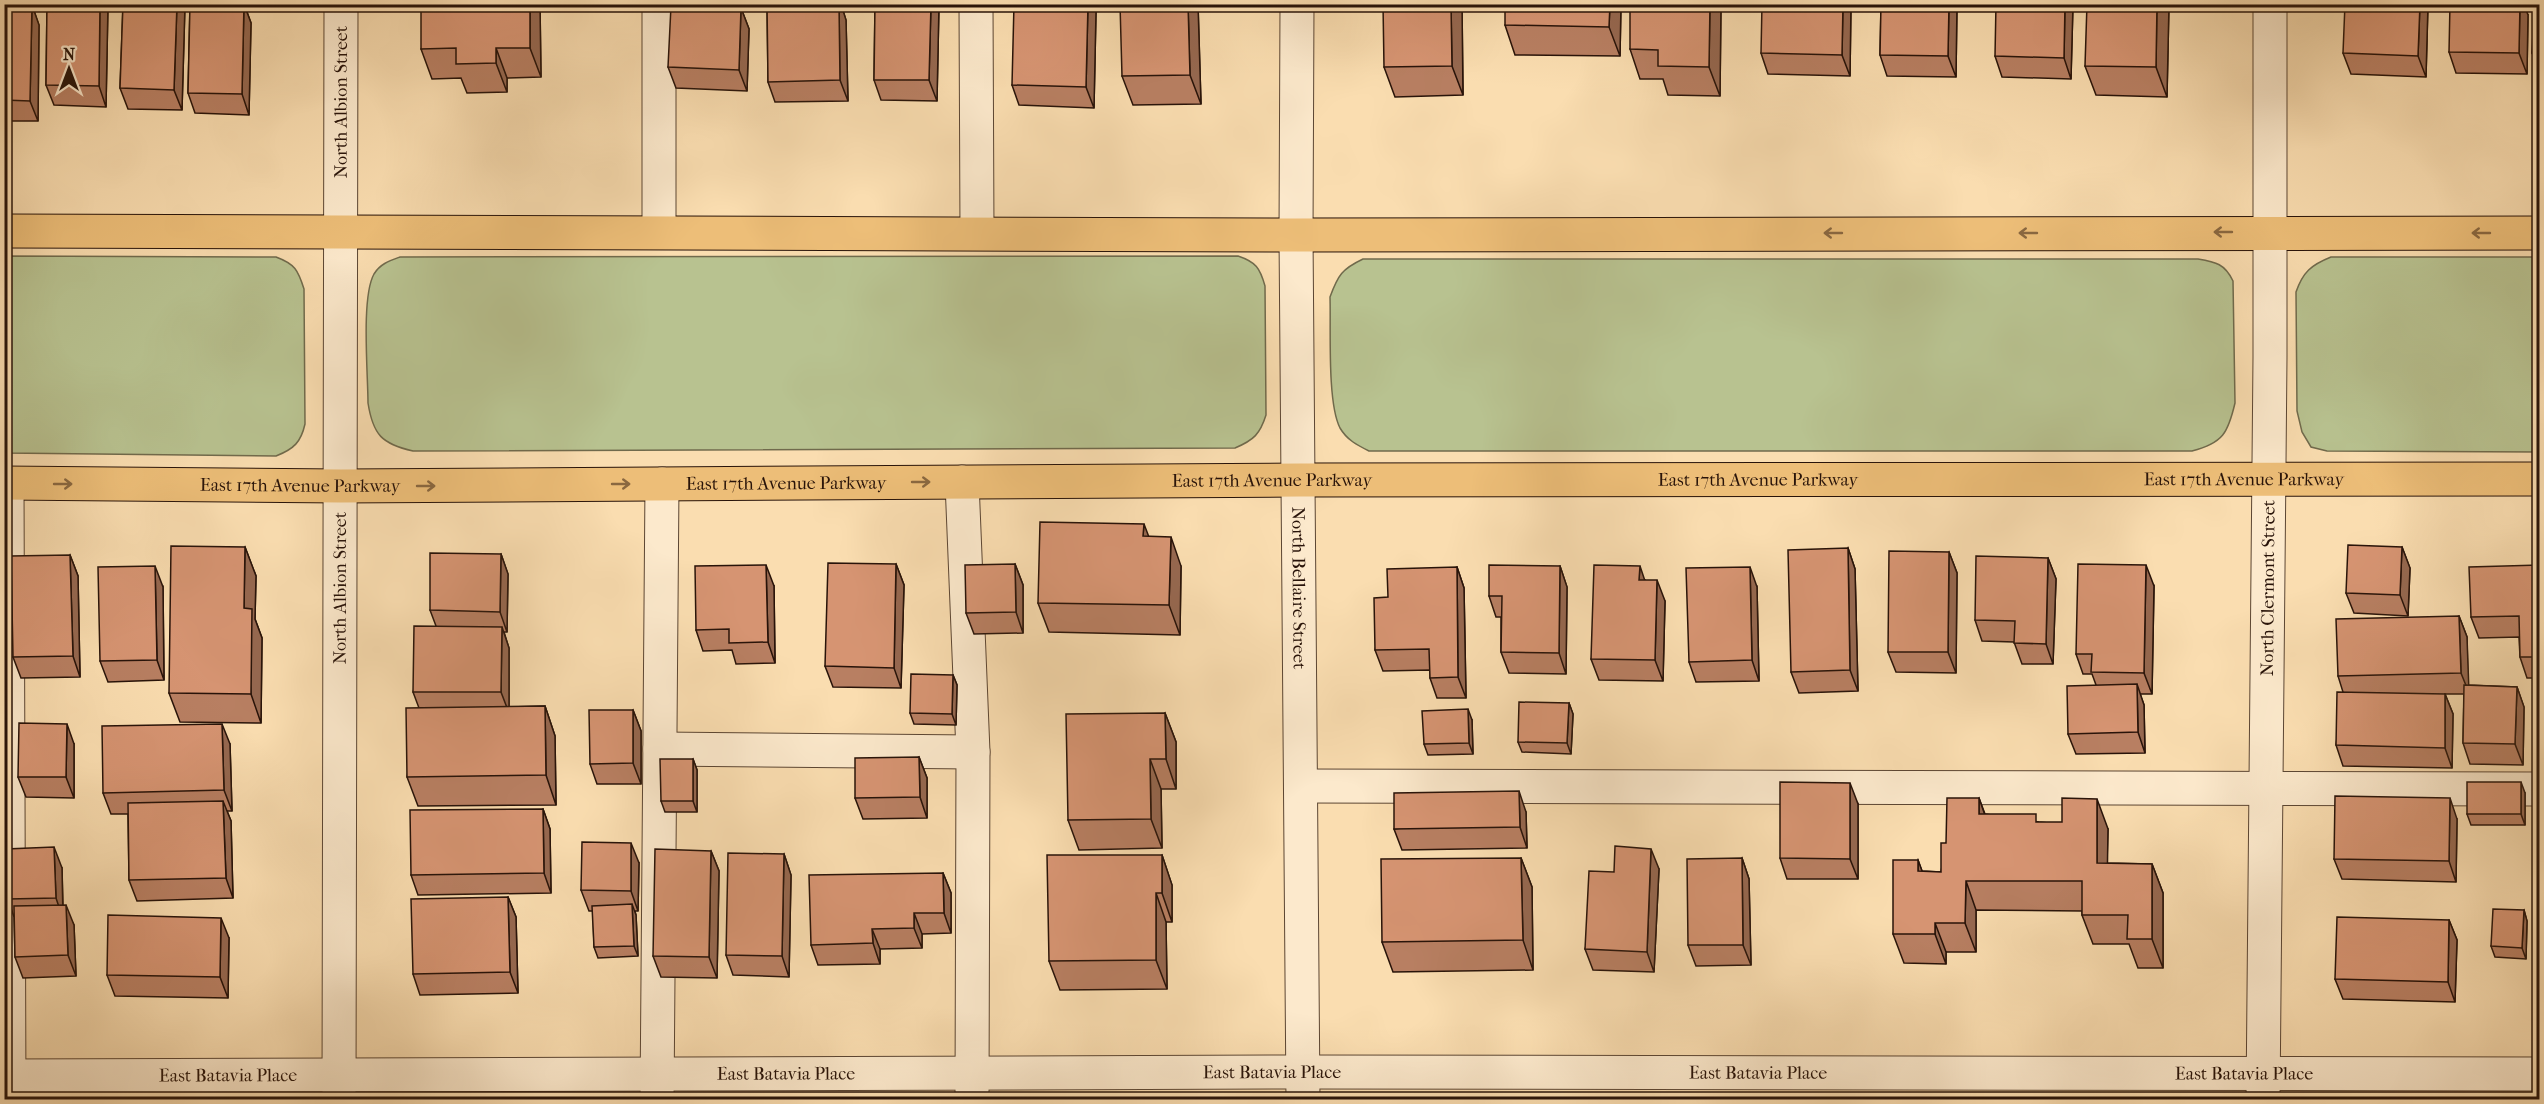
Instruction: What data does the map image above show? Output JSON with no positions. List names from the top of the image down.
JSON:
{
  "streets": {
    "main road": ["East 17th Avenue Parkway"],
    "street": [
      "North Albion Street",
      "North Bellaire Street",
      "North Clermont Street",
      "East Batavia Place"
    ]
  },
  "crossings": [
    ["North Albion Street", "East 17th Avenue Parkway"],
    ["North Albion Street", "East Batavia Place"],
    ["East 17th Avenue Parkway", "North Bellaire Street"],
    ["East 17th Avenue Parkway", "North Clermont Street"],
    ["North Bellaire Street", "East Batavia Place"],
    ["North Clermont Street", "East Batavia Place"]
  ],
  "north": "top"
}
